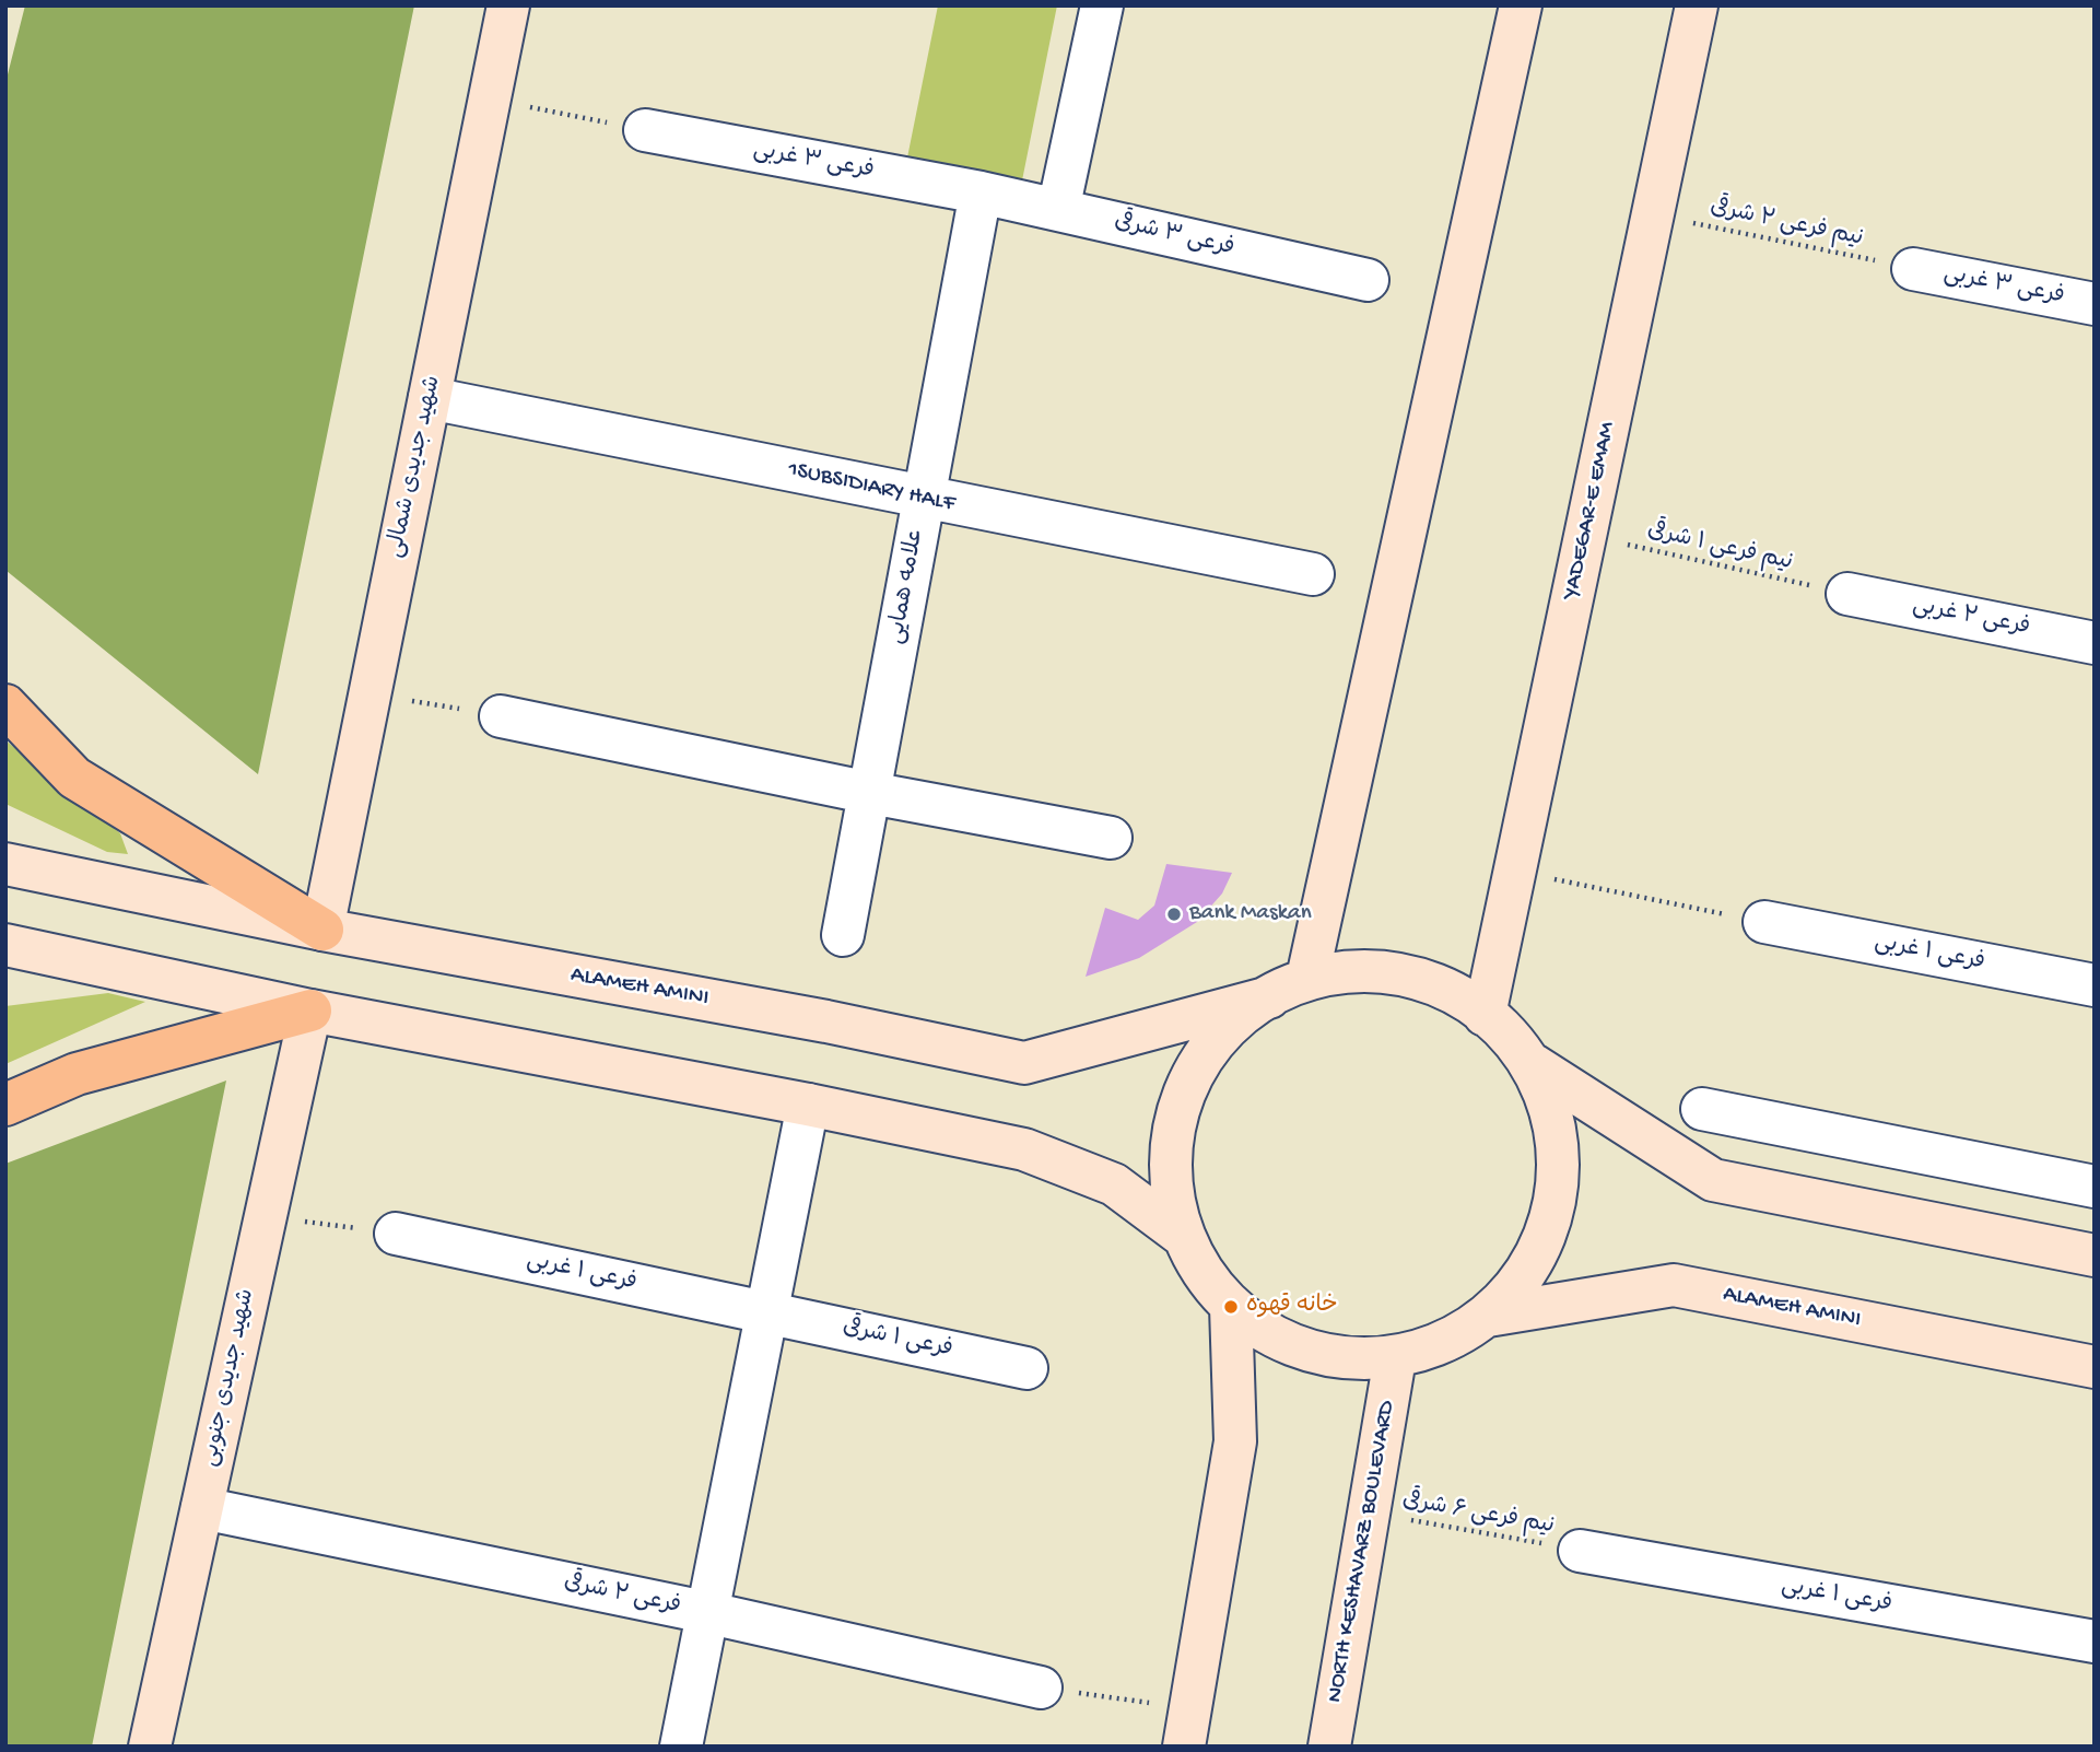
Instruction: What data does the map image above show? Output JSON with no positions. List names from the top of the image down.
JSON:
{
  "streets": {
    "main road": [
      "شهید جدیدی شمالی",
      "YADEGAR-E EMAM",
      "ALAMEH AMINI",
      "شهید جدیدی جنوبی",
      "NORTH KESHAVARZ BOULEVARD"
    ],
    "street": [
      "فرعی ۳ غربی",
      "فرعی ۳ شرقی",
      "1SUBSIDIARY HALF",
      "علامه همایی",
      "فرعی ۲ غربی",
      "فرعی ۱ غربی",
      "فرعی ۱ شرقی",
      "فرعی ۲ شرقی"
    ],
    "path": ["نیم فرعی ۲ شرقی", "نیم فرعی ۱ شرقی", "نیم فرعی ۶ شرقی"]
  },
  "crossings": [
    ["فرعی ۳ غربی", "نیم فرعی ۲ شرقی"],
    ["فرعی ۳ غربی", "فرعی ۳ شرقی"],
    ["فرعی ۳ غربی", "علامه همایی"],
    ["نیم فرعی ۲ شرقی", "YADEGAR-E EMAM"],
    ["فرعی ۳ شرقی", "علامه همایی"],
    ["شهید جدیدی شمالی", "1SUBSIDIARY HALF"],
    ["شهید جدیدی شمالی", "ALAMEH AMINI"],
    ["1SUBSIDIARY HALF", "علامه همایی"],
    ["YADEGAR-E EMAM", "نیم فرعی ۱ شرقی"],
    ["نیم فرعی ۱ شرقی", "فرعی ۲ غربی"],
    ["فرعی ۱ غربی", "فرعی ۱ شرقی"],
    ["فرعی ۱ غربی", "نیم فرعی ۶ شرقی"],
    ["شهید جدیدی جنوبی", "فرعی ۲ شرقی"],
    ["نیم فرعی ۶ شرقی", "NORTH KESHAVARZ BOULEVARD"]
  ],
  "places": ["Bank Maskan", "خانه قهوه"]
}
